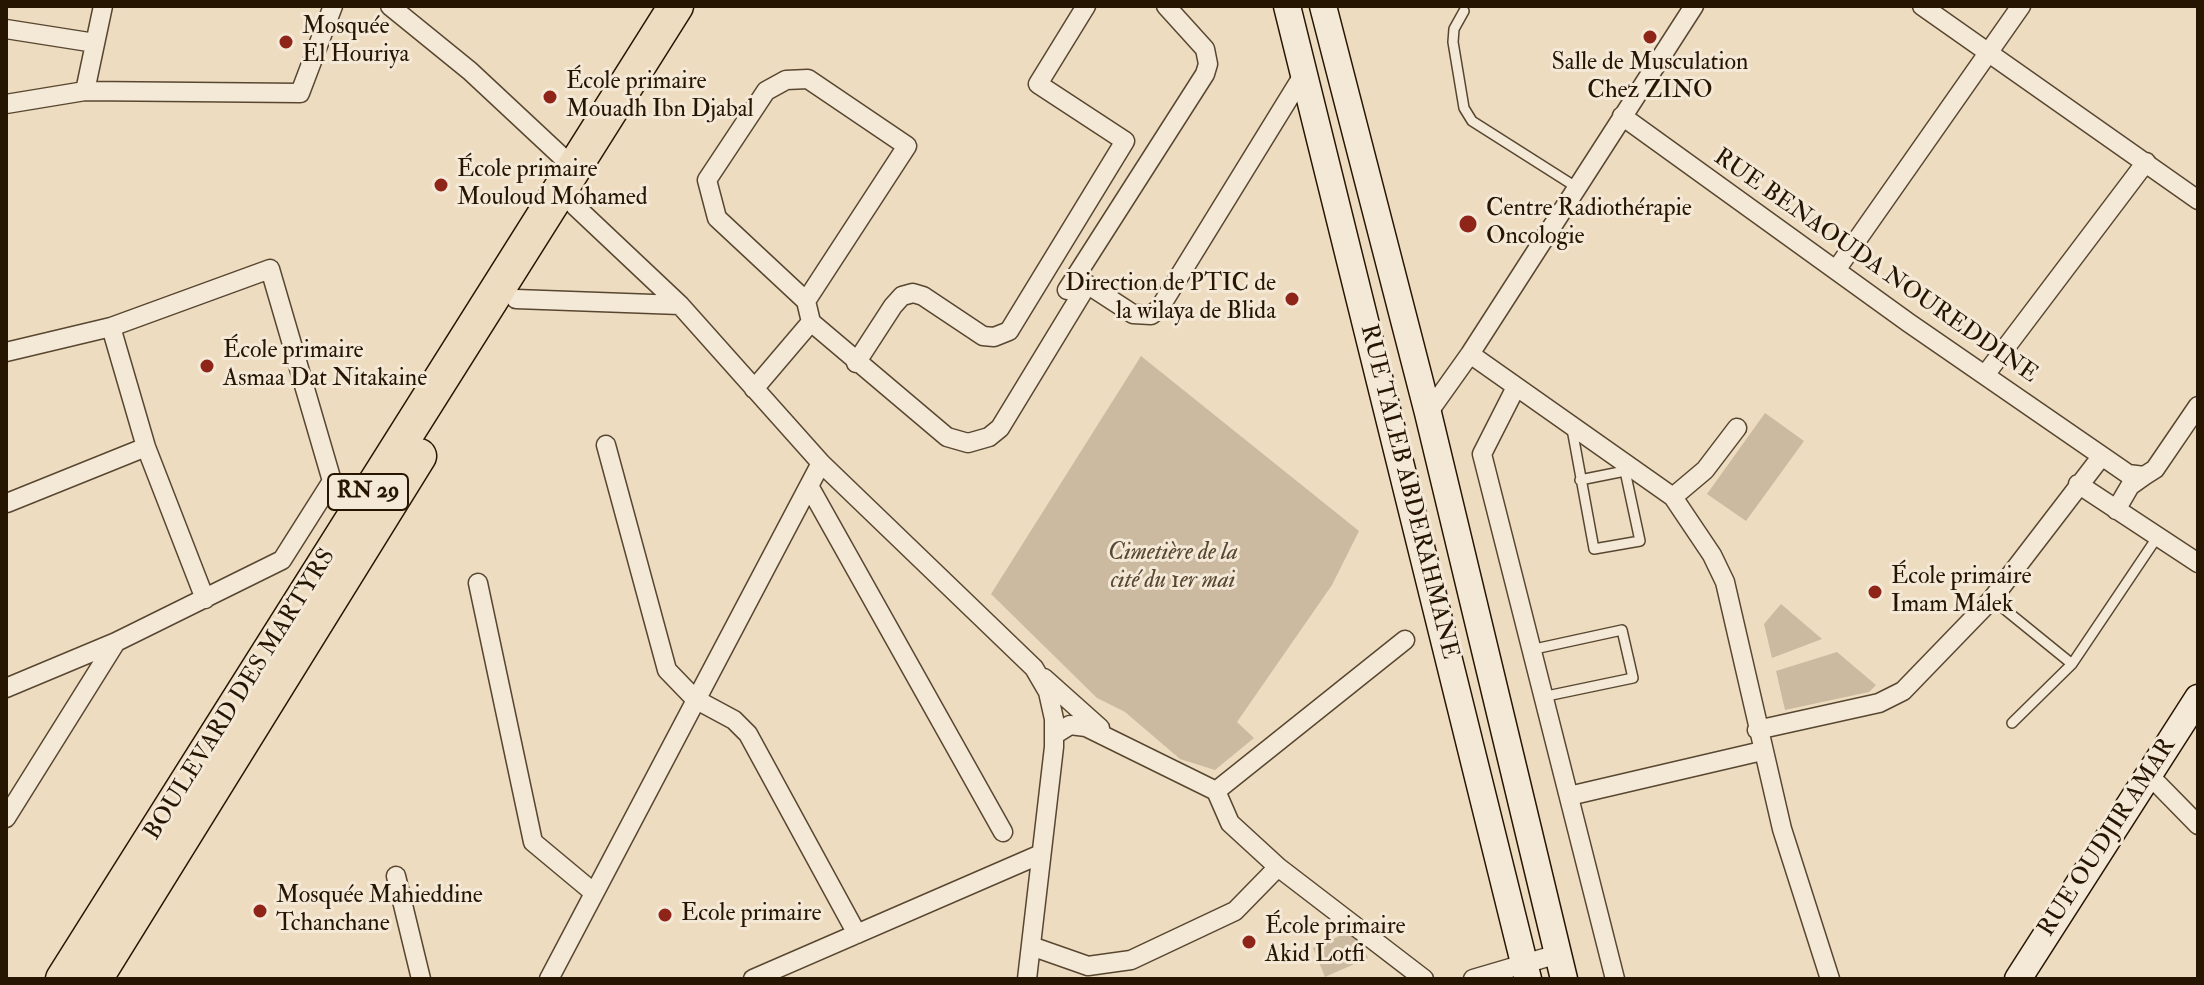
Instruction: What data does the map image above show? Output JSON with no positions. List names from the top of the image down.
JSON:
{
  "streets": {
    "highway": ["RN 29", "BOULEVARD DES MARTYRS"],
    "main road": ["RUE TALEB ABDERAHMANE", "RUE OUDJIR AMAR"],
    "street": ["RUE BENAOUDA NOUREDDINE"]
  },
  "parks": ["Cimetière de la cité du 1er mai"],
  "places": [
    "Salle de Musculation Chez ZINO",
    "Mosquée El Houriya",
    "École primaire Mouadh Ibn Djabal",
    "École primaire Mouloud Mohamed",
    "Centre Radiothérapie Oncologie",
    "Direction de PTIC de la wilaya de Blida",
    "École primaire Asmaa Dat Nitakaine",
    "École primaire Imam Malek",
    "Mosquée Mahieddine Tchanchane",
    "Ecole primaire",
    "École primaire Akid Lotfi"
  ]
}
